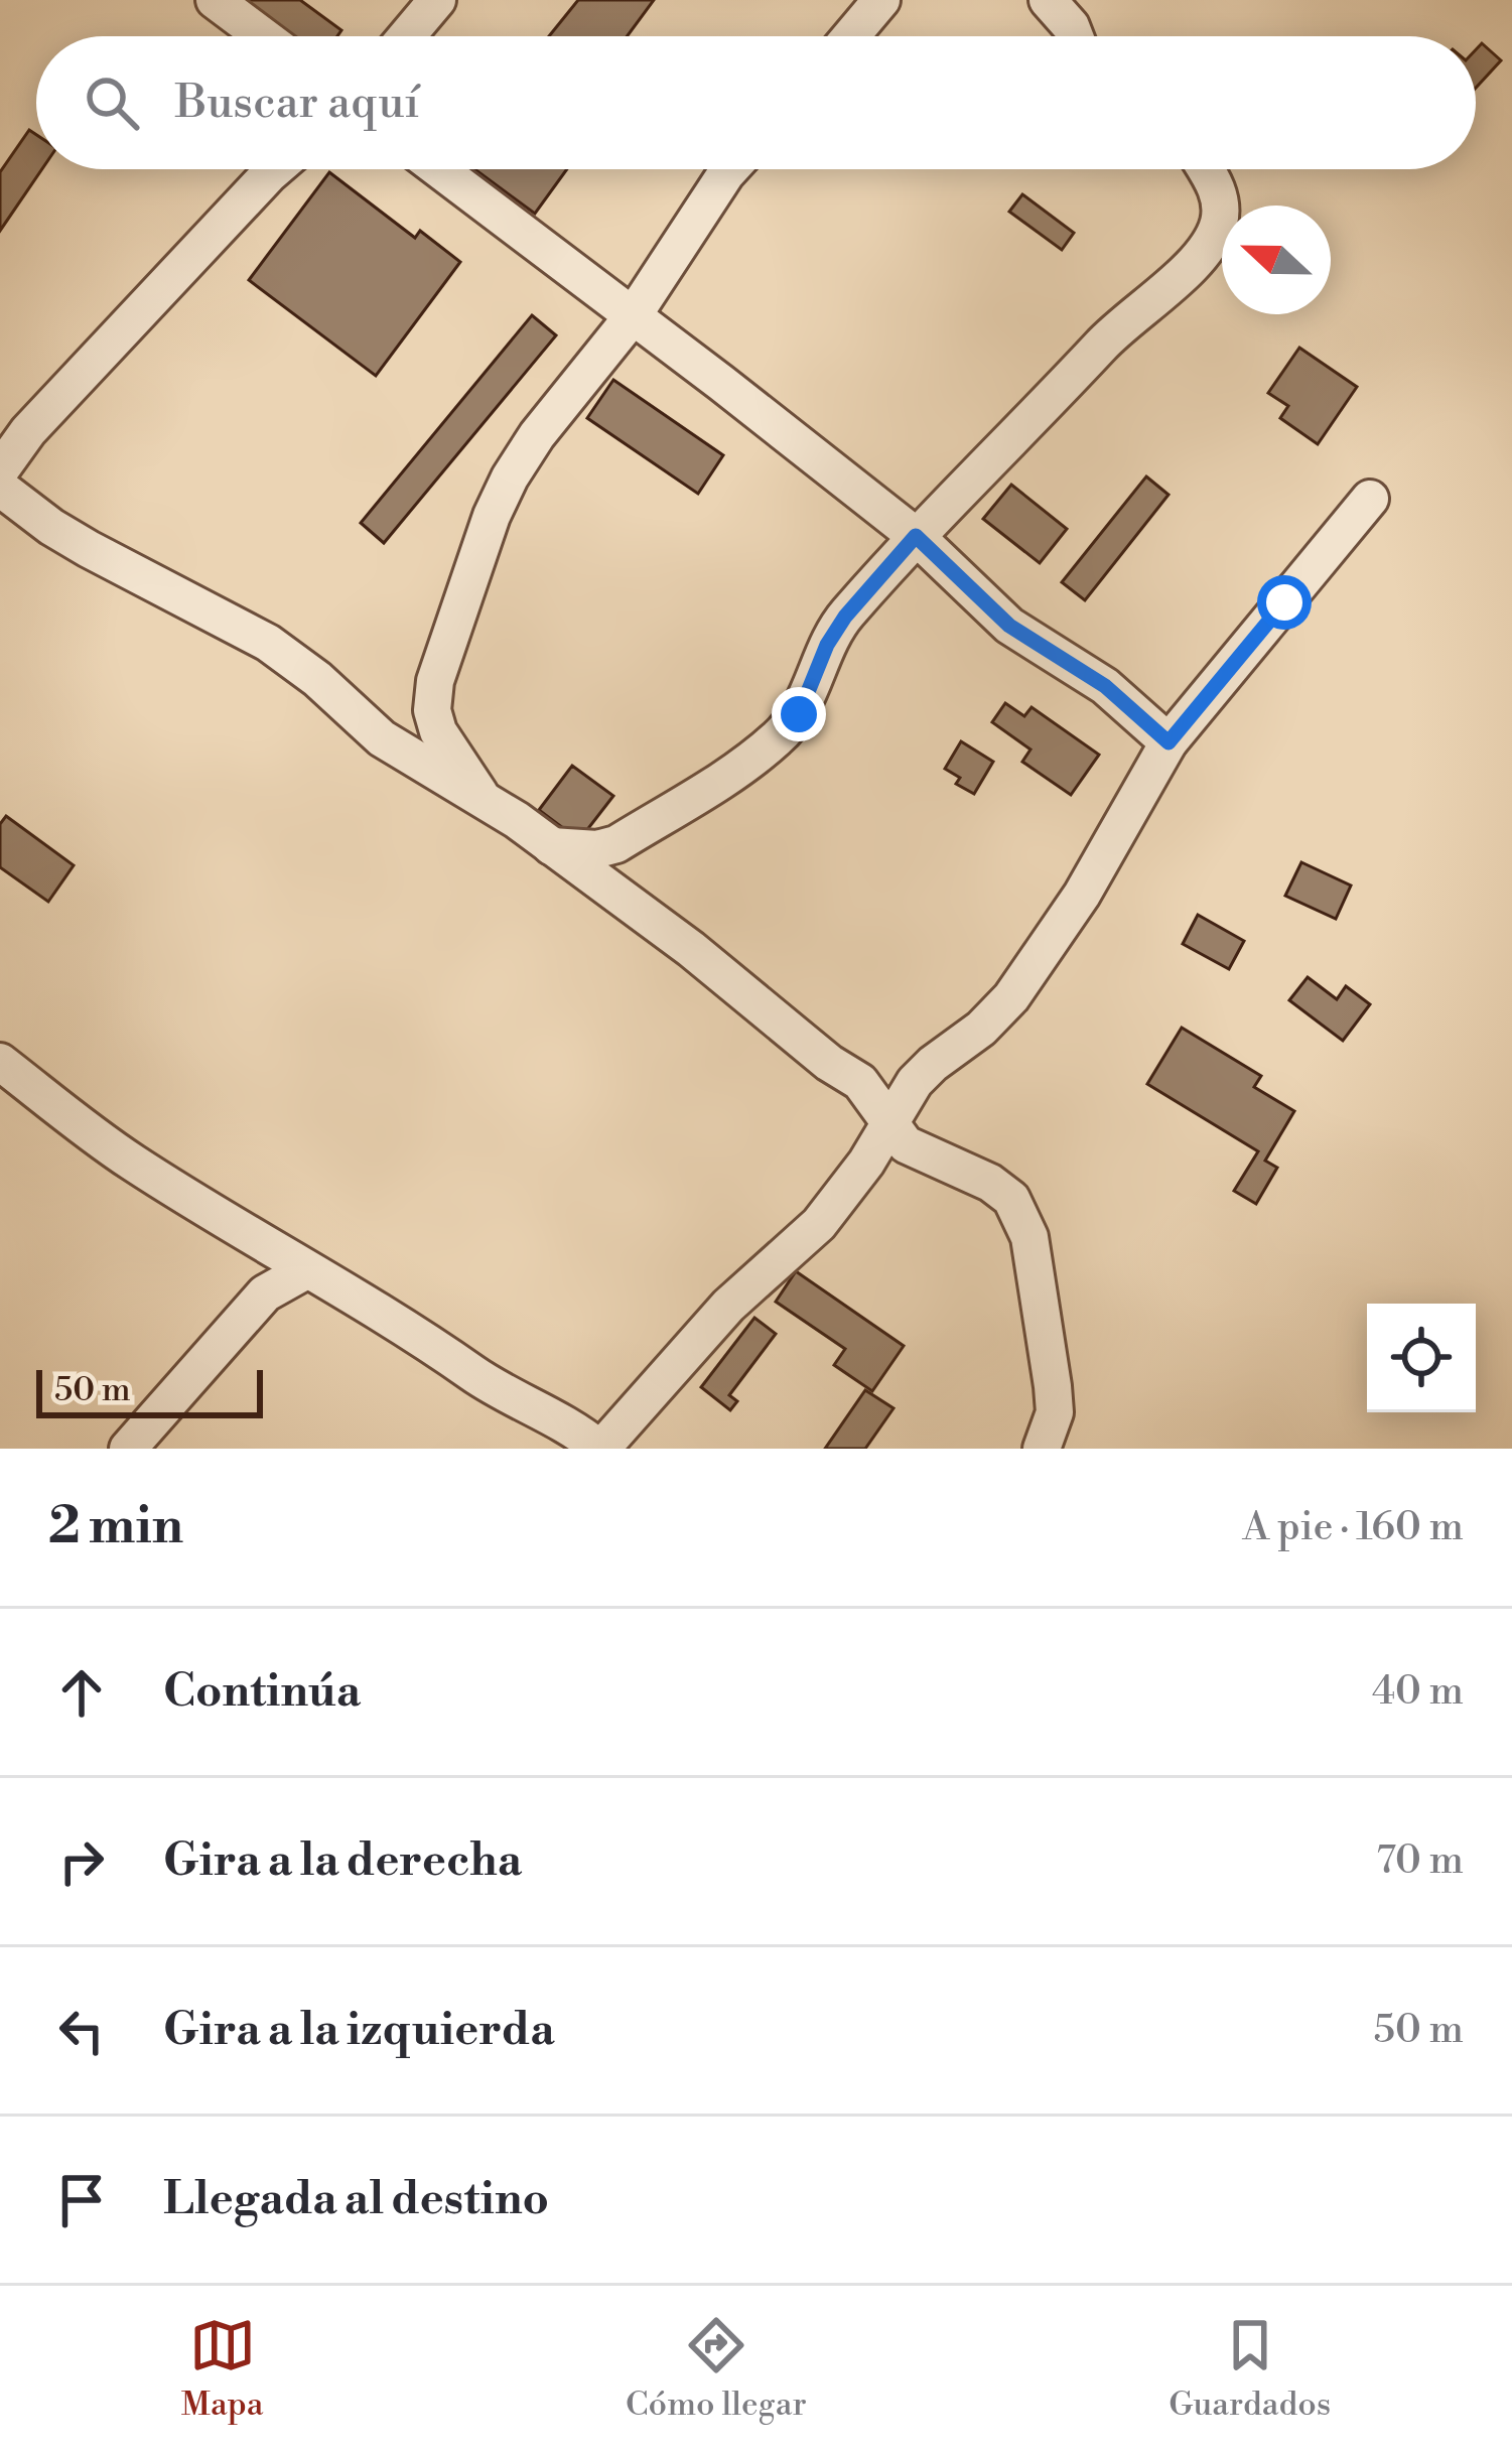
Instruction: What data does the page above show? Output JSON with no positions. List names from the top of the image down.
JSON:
{
  "scale_bar": "50 m",
  "north": "left",
  "page": {
    "search": "Buscar aquí",
    "scale": "50 m",
    "heading": ["2 min", "A pie · 160 m"],
    "list": [
      ["Continúa", "40 m"],
      ["Gira a la derecha", "70 m"],
      ["Gira a la izquierda", "50 m"],
      "Llegada al destino"
    ],
    "nav": ["Mapa", "Cómo llegar", "Guardados"]
  }
}
